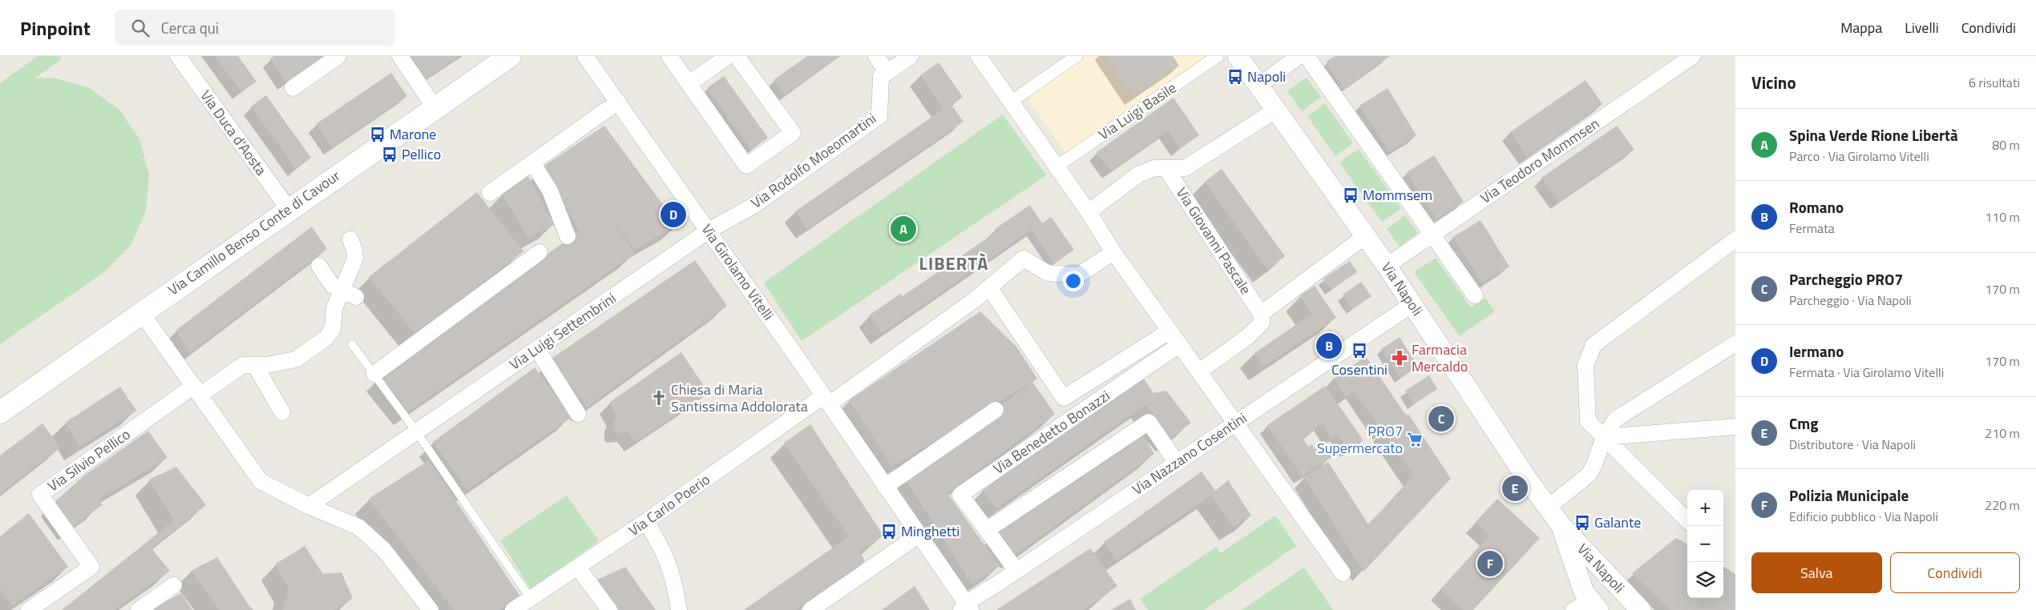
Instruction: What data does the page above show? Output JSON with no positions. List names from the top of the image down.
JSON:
{
  "streets": {
    "main road": ["Via Camillo Benso Conte di Cavour"],
    "street": [
      "Via Luigi Basile",
      "Via Duca d'Aosta",
      "Via Rodolfo Moeomartini",
      "Via Teodoro Mommsen",
      "Via Giovanni Pascale",
      "Via Girolamo Vitelli",
      "Via Napoli",
      "Via Luigi Settembrini",
      "Via Benedetto Bonazzi",
      "Via Nazzano Cosentini",
      "Via Silvio Pellico",
      "Via Carlo Poerio"
    ]
  },
  "crossings": [
    ["Via Duca d'Aosta", "Via Camillo Benso Conte di Cavour"],
    ["Via Rodolfo Moeomartini", "Via Girolamo Vitelli"],
    ["Via Rodolfo Moeomartini", "Via Luigi Settembrini"],
    ["Via Teodoro Mommsen", "Via Napoli"],
    ["Via Girolamo Vitelli", "Via Luigi Settembrini"],
    ["Via Girolamo Vitelli", "Via Nazzano Cosentini"],
    ["Via Girolamo Vitelli", "Via Carlo Poerio"],
    ["Via Napoli", "Via Nazzano Cosentini"],
    ["Via Benedetto Bonazzi", "Via Nazzano Cosentini"]
  ],
  "districts": ["LIBERTÀ"],
  "places": {
    "bus stop": [
      "Napoli",
      "Marone",
      "Pellico",
      "Mommsem",
      "Cosentini",
      "Galante",
      "Minghetti"
    ],
    "pharmacy": ["Farmacia Mercaldo"],
    "church": ["Chiesa di Maria Santissima Addolorata"],
    "supermarket": ["PRO7 Supermercato"]
  },
  "page": {
    "header": "Pinpoint",
    "search": "Cerca qui",
    "nav": ["Mappa", "Livelli", "Condividi"],
    "heading": ["Vicino", "6 risultati"],
    "list": [
      {
        "mark": "A",
        "name": "Spina Verde Rione Libertà",
        "note": "Parco · Via Girolamo Vitelli",
        "value": "80 m"
      },
      {
        "mark": "B",
        "name": "Romano",
        "note": "Fermata",
        "value": "110 m"
      },
      {
        "mark": "C",
        "name": "Parcheggio PRO7",
        "note": "Parcheggio · Via Napoli",
        "value": "170 m"
      },
      {
        "mark": "D",
        "name": "Iermano",
        "note": "Fermata · Via Girolamo Vitelli",
        "value": "170 m"
      },
      {
        "mark": "E",
        "name": "Cmg",
        "note": "Distributore · Via Napoli",
        "value": "210 m"
      },
      {
        "mark": "F",
        "name": "Polizia Municipale",
        "note": "Edificio pubblico · Via Napoli",
        "value": "220 m"
      }
    ],
    "pins": [
      "D",
      "A",
      "B",
      "C",
      "E",
      "F"
    ],
    "map_buttons": ["+", "−"],
    "buttons": ["Salva", "Condividi"]
  }
}
